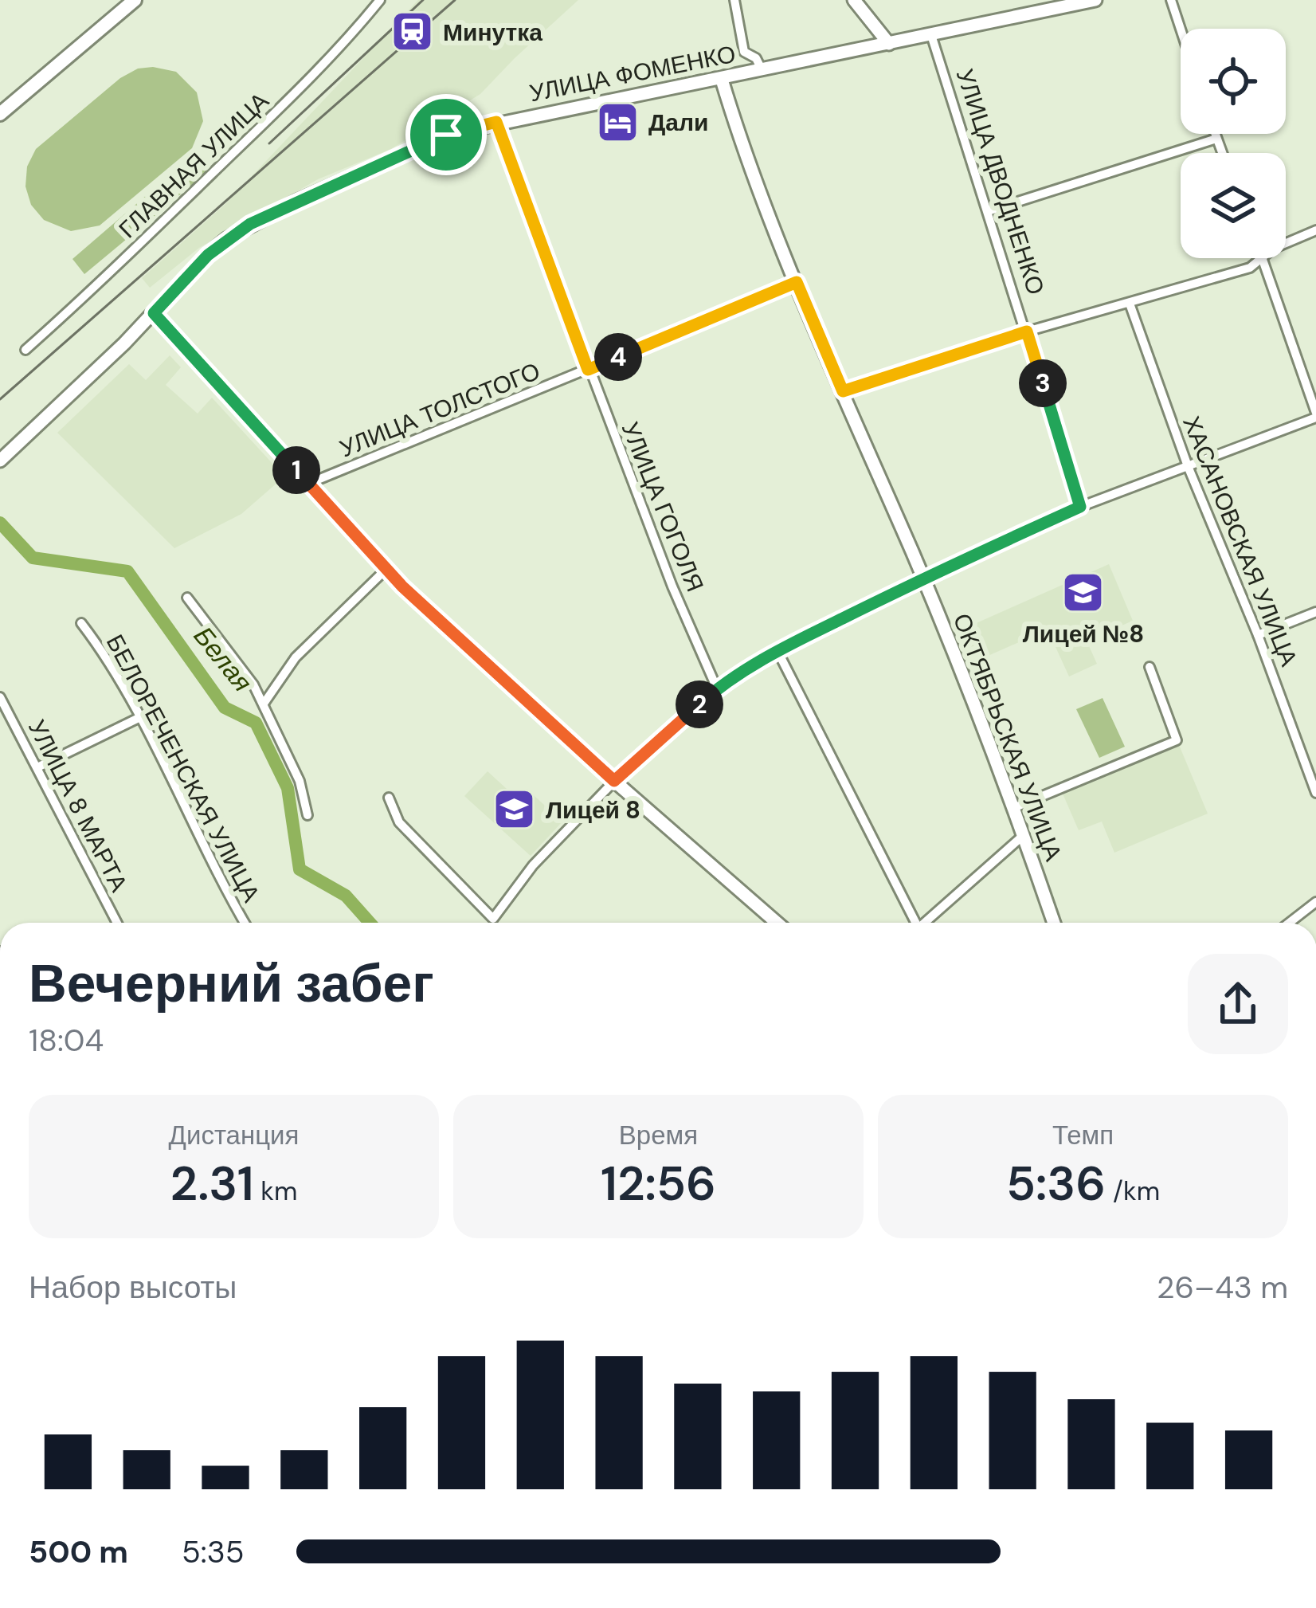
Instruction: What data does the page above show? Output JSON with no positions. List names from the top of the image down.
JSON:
{
  "streets": {
    "street": [
      "УЛИЦА ФОМЕНКО",
      "ГЛАВНАЯ УЛИЦА",
      "УЛИЦА ДВОДНЕНКО",
      "УЛИЦА ТОЛСТОГО",
      "УЛИЦА ГОГОЛЯ",
      "ХАСАНОВСКАЯ УЛИЦА",
      "ОКТЯБРЬСКАЯ УЛИЦА",
      "БЕЛОРЕЧЕНСКАЯ УЛИЦА",
      "УЛИЦА 8 МАРТА"
    ]
  },
  "crossings": [
    ["УЛИЦА ФОМЕНКО", "УЛИЦА ДВОДНЕНКО"],
    ["УЛИЦА ФОМЕНКО", "УЛИЦА ГОГОЛЯ"],
    ["УЛИЦА ФОМЕНКО", "ОКТЯБРЬСКАЯ УЛИЦА"],
    ["УЛИЦА ТОЛСТОГО", "УЛИЦА ГОГОЛЯ"],
    ["УЛИЦА ТОЛСТОГО", "ОКТЯБРЬСКАЯ УЛИЦА"]
  ],
  "water": ["Белая"],
  "places": {
    "station": ["Минутка"],
    "hotel": ["Дали"],
    "school or university": ["Лицей №8", "Лицей 8"]
  },
  "page": {
    "pins": [
      "4",
      "3",
      "1",
      "2"
    ],
    "heading": ["Вечерний забег", "18:04"],
    "stats": [
      ["Дистанция", "2.31 km"],
      ["Время", "12:56"],
      ["Темп", "5:36 /km"]
    ],
    "chart": ["Набор высоты", "26–43 m"],
    "list": [
      {
        "name": "500 m",
        "note": "5:35"
      }
    ]
  }
}
